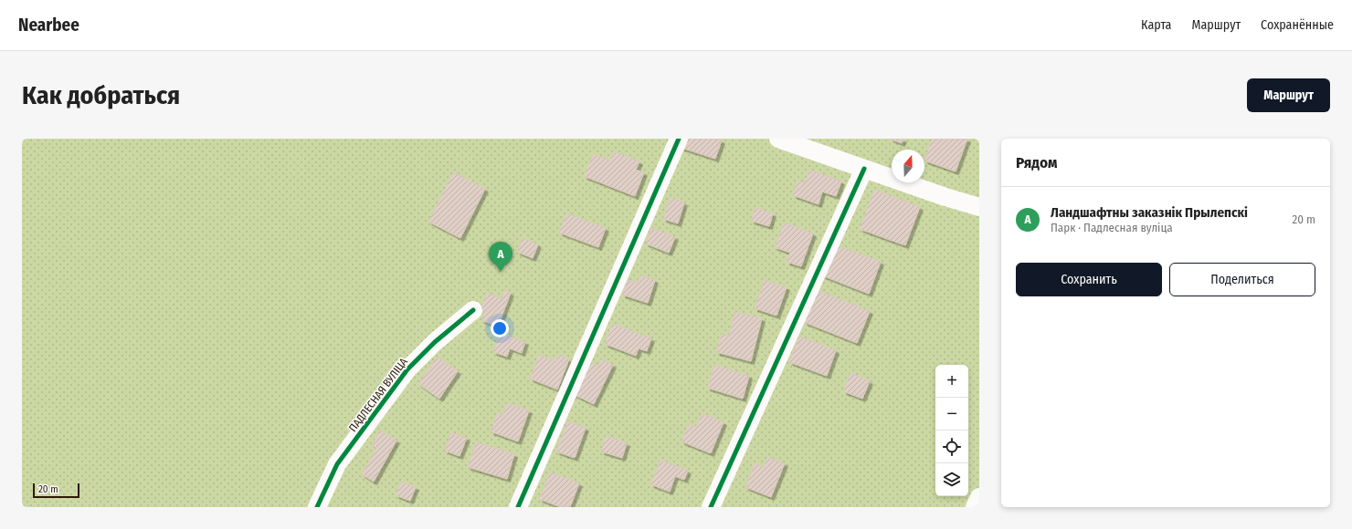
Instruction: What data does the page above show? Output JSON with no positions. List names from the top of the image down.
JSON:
{
  "streets": {
    "street": ["ПАДЛЕСНАЯ ВУЛІЦА"]
  },
  "scale_bar": "20 m",
  "north": "top",
  "page": {
    "header": "Nearbee",
    "nav": ["Карта", "Маршрут", "Сохранённые"],
    "buttons": [
      "Маршрут",
      ["Сохранить", "Поделиться"]
    ],
    "title": "Как добраться",
    "heading": "Рядом",
    "list": [
      {
        "mark": "A",
        "name": "Ландшафтны заказнік Прылепскі",
        "note": "Парк · Падлесная вуліца",
        "value": "20 m"
      }
    ],
    "pins": "A",
    "map_buttons": ["+", "−"],
    "scale": "20 m"
  }
}
